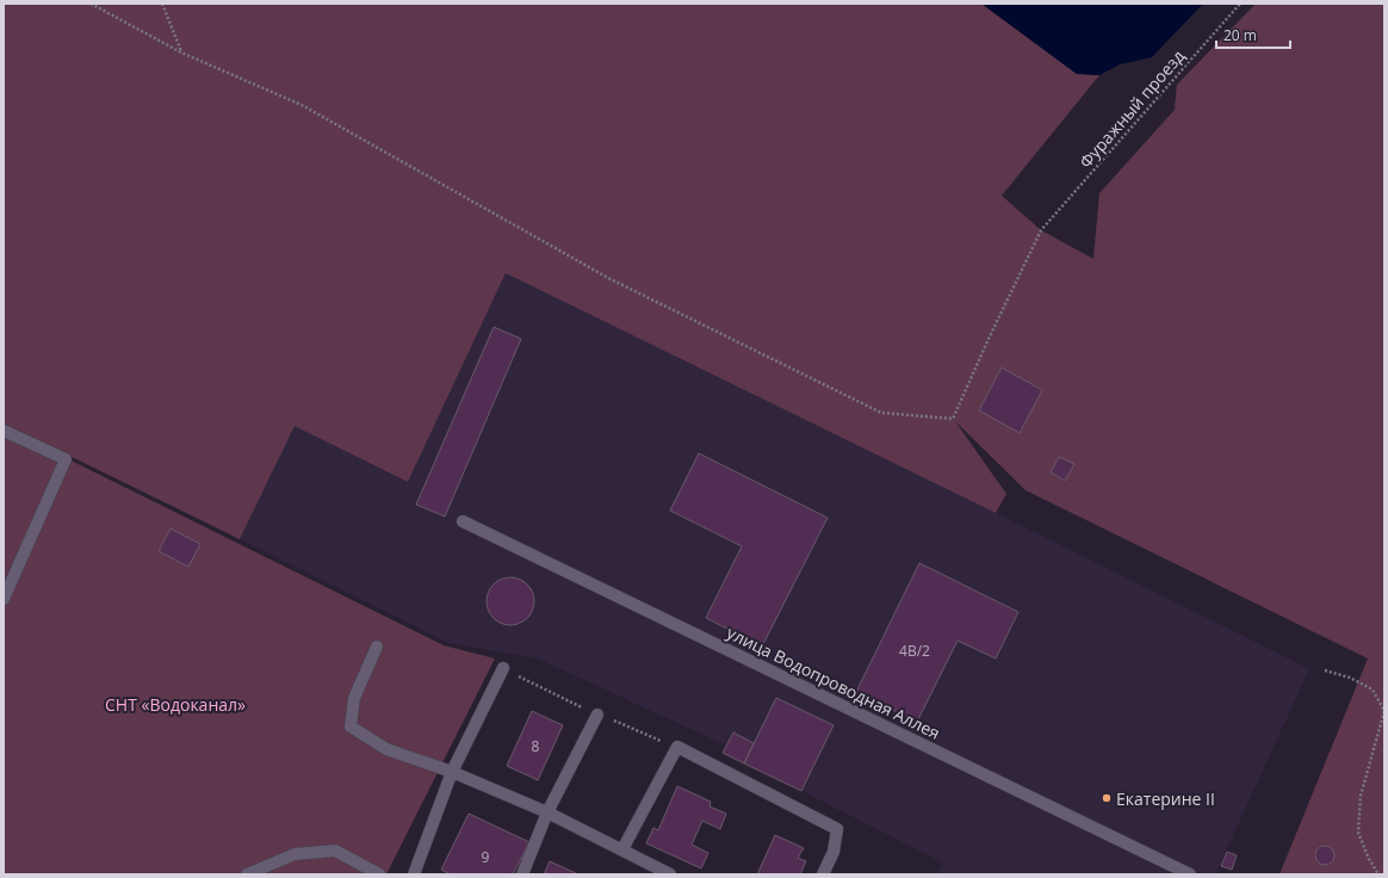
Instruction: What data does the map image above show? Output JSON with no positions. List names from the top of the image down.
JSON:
{
  "streets": {
    "lane": ["улица Водопроводная Аллея"],
    "path": ["Фуражный проезд"]
  },
  "parks": ["СНТ «Водоканал»"],
  "places": ["Екатерине II"],
  "house_numbers": ["4В/2", "8", "9"],
  "scale_bar": "20 m"
}
